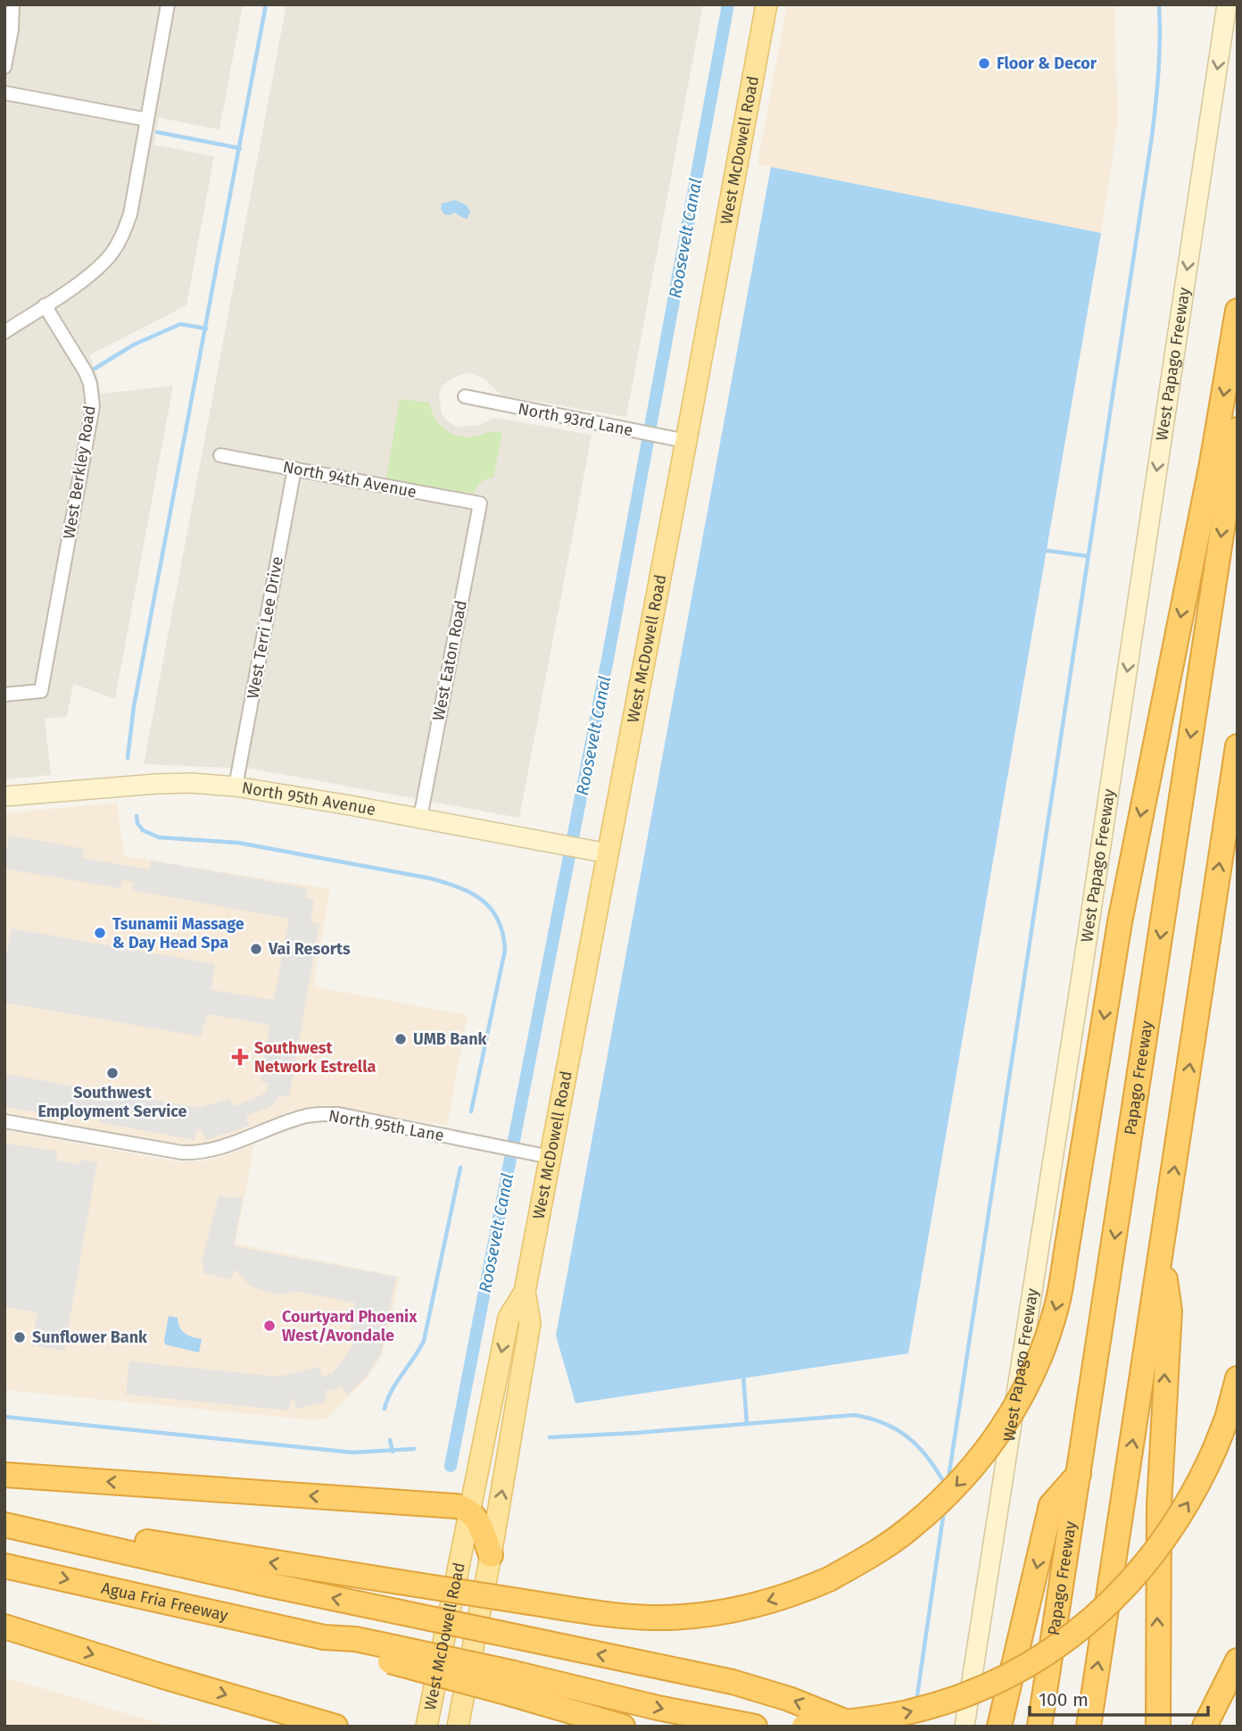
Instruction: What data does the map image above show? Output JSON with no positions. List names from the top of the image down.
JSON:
{
  "streets": {
    "highway": ["Papago Freeway", "Agua Fria Freeway"],
    "main road": ["West McDowell Road", "West Papago Freeway", "North 95th Avenue"],
    "street": [
      "North 93rd Lane",
      "West Berkley Road",
      "North 94th Avenue",
      "West Terri Lee Drive",
      "West Eaton Road",
      "North 95th Lane"
    ]
  },
  "crossings": [
    ["West McDowell Road", "North 93rd Lane"],
    ["West McDowell Road", "North 95th Avenue"],
    ["West McDowell Road", "North 95th Lane"],
    ["North 94th Avenue", "West Terri Lee Drive"],
    ["North 94th Avenue", "West Eaton Road"],
    ["West Terri Lee Drive", "North 95th Avenue"],
    ["West Eaton Road", "North 95th Avenue"]
  ],
  "one_way": ["West Papago Freeway"],
  "water": ["Roosevelt Canal"],
  "places": {
    "other": [
      "Floor & Decor",
      "Tsunamii Massage & Day Head Spa",
      "Vai Resorts",
      "UMB Bank",
      "Southwest Employment Service",
      "Courtyard Phoenix West/Avondale",
      "Sunflower Bank"
    ],
    "health": ["Southwest Network Estrella"]
  },
  "scale_bar": "100 m"
}
